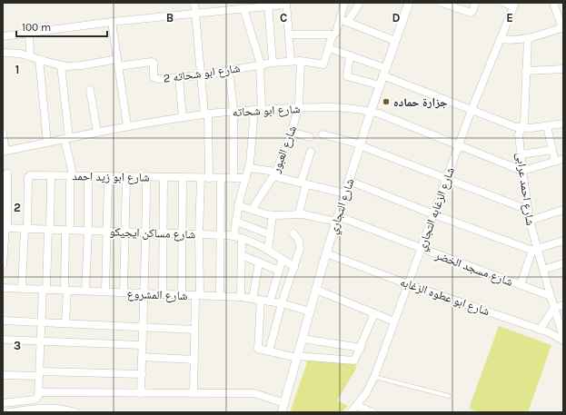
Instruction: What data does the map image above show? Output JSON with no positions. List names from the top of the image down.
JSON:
{
  "streets": {
    "street": [
      "شارع ابو شحاته 2",
      "شارع ابو شحاته",
      "شارع العبور",
      "شارع ابو زيد احمد",
      "شارع احمد عرابى",
      "شارع التجاري",
      "شارع الزغابه التجاري",
      "شارع مساكن ايجيكو",
      "شارع مسجد الخضر",
      "شارع المشروع",
      "شارع ابو عطوه الزغابه"
    ]
  },
  "crossings": [
    ["شارع ابو شحاته 2", "شارع العبور"],
    ["شارع ابو شحاته", "شارع العبور"],
    ["شارع ابو شحاته", "شارع احمد عرابى"],
    ["شارع ابو شحاته", "شارع التجاري"],
    ["شارع ابو شحاته", "شارع الزغابه التجاري"],
    ["شارع العبور", "شارع مسجد الخضر"],
    ["شارع ابو زيد احمد", "شارع مساكن ايجيكو"],
    ["شارع احمد عرابى", "شارع مسجد الخضر"],
    ["شارع التجاري", "شارع مسجد الخضر"],
    ["شارع التجاري", "شارع المشروع"],
    ["شارع التجاري", "شارع ابو عطوه الزغابه"],
    ["شارع الزغابه التجاري", "شارع مسجد الخضر"],
    ["شارع الزغابه التجاري", "شارع ابو عطوه الزغابه"]
  ],
  "places": ["جزارة حماده"],
  "scale_bar": "100 m",
  "grid": {
    "columns": [
      "B",
      "C",
      "D",
      "E"
    ],
    "rows": ["1", "2", "3"]
  }
}
